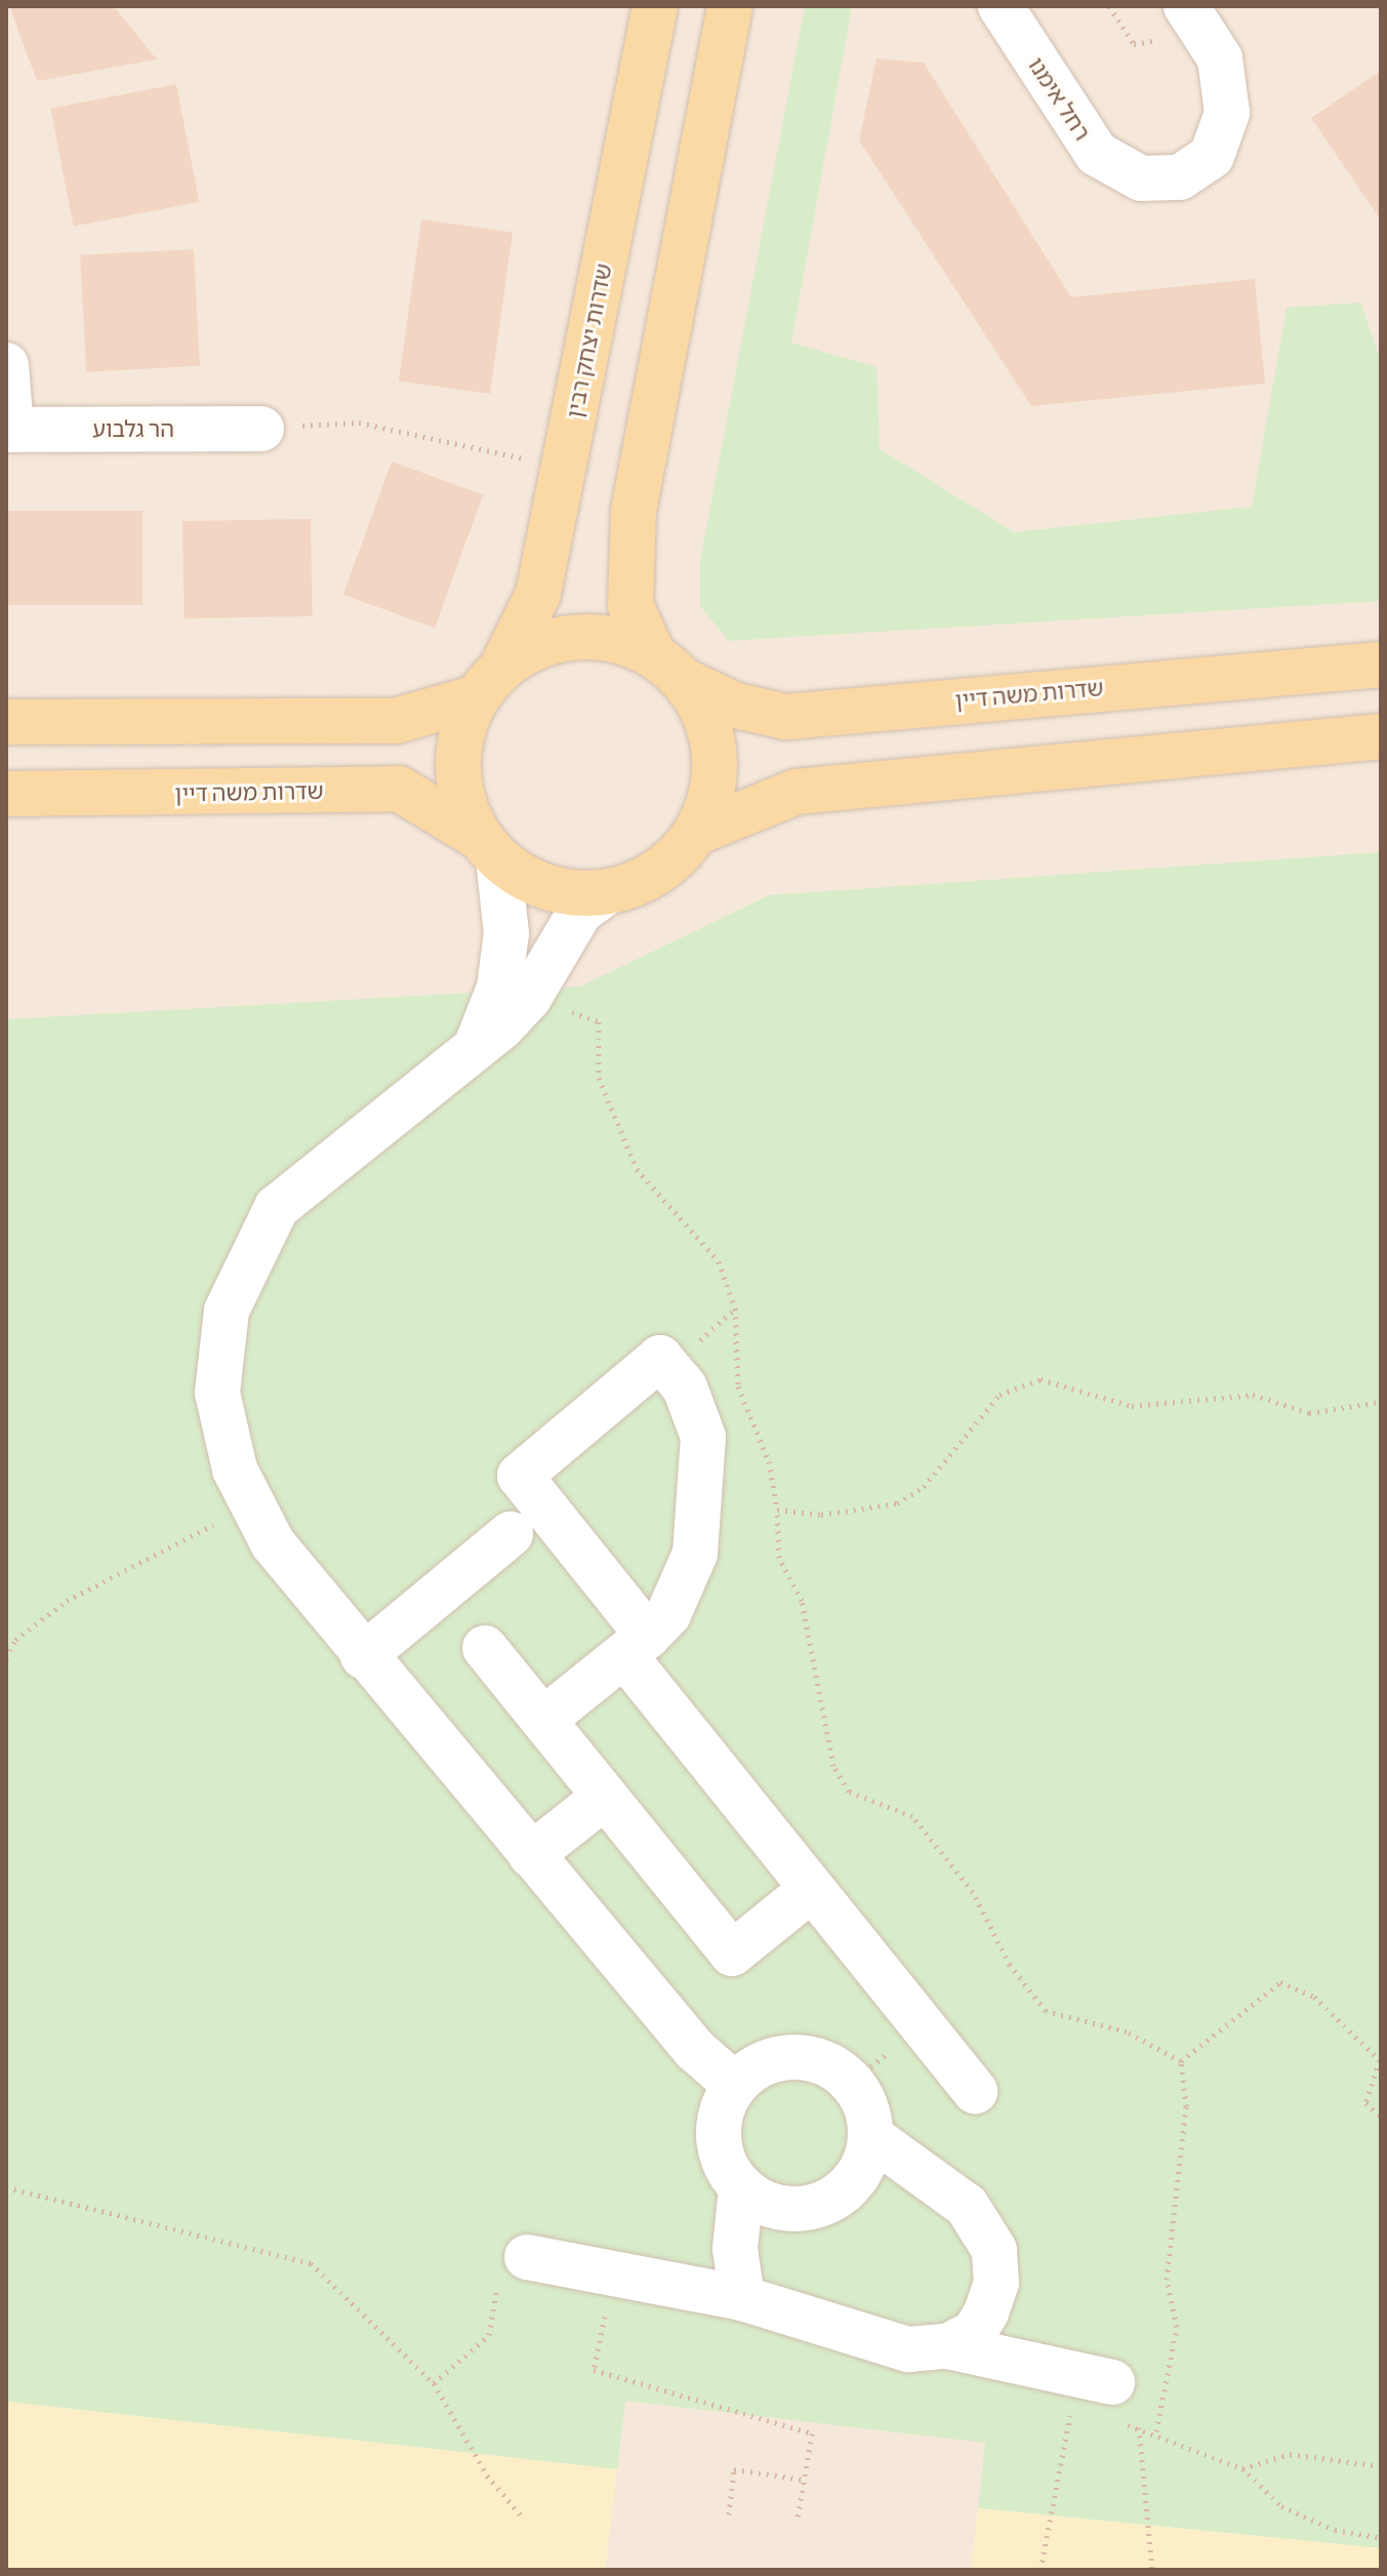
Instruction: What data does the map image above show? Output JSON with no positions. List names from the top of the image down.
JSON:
{
  "streets": {
    "main road": ["שדרות יצחק רבין", "שדרות משה דיין"],
    "street": ["רחל אימנו", "הר גלבוע"]
  },
  "crossings": [
    ["שדרות יצחק רבין", "שדרות משה דיין"]
  ]
}
